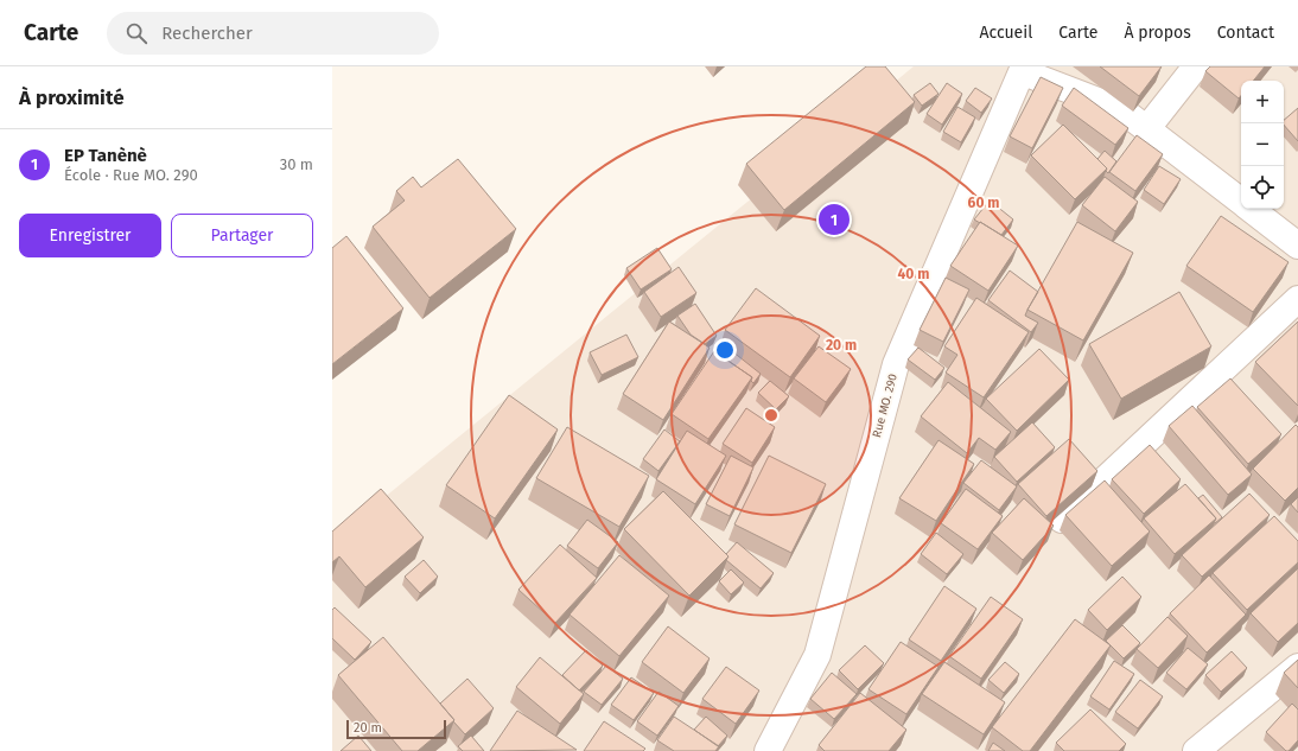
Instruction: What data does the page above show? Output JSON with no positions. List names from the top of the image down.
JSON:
{
  "streets": {
    "street": ["Rue MO. 290"]
  },
  "scale_bar": "20 m",
  "page": {
    "header": "Carte",
    "search": "Rechercher",
    "nav": [
      "Accueil",
      "Carte",
      "À propos",
      "Contact"
    ],
    "heading": "À proximité",
    "map_buttons": ["+", "−"],
    "list": [
      {
        "mark": "1",
        "name": "EP Tanènè",
        "note": "École · Rue MO. 290",
        "value": "30 m"
      }
    ],
    "buttons": ["Enregistrer", "Partager"],
    "pins": "1",
    "scale": "20 m"
  },
  "rings": ["60 m", "40 m", "20 m"]
}
